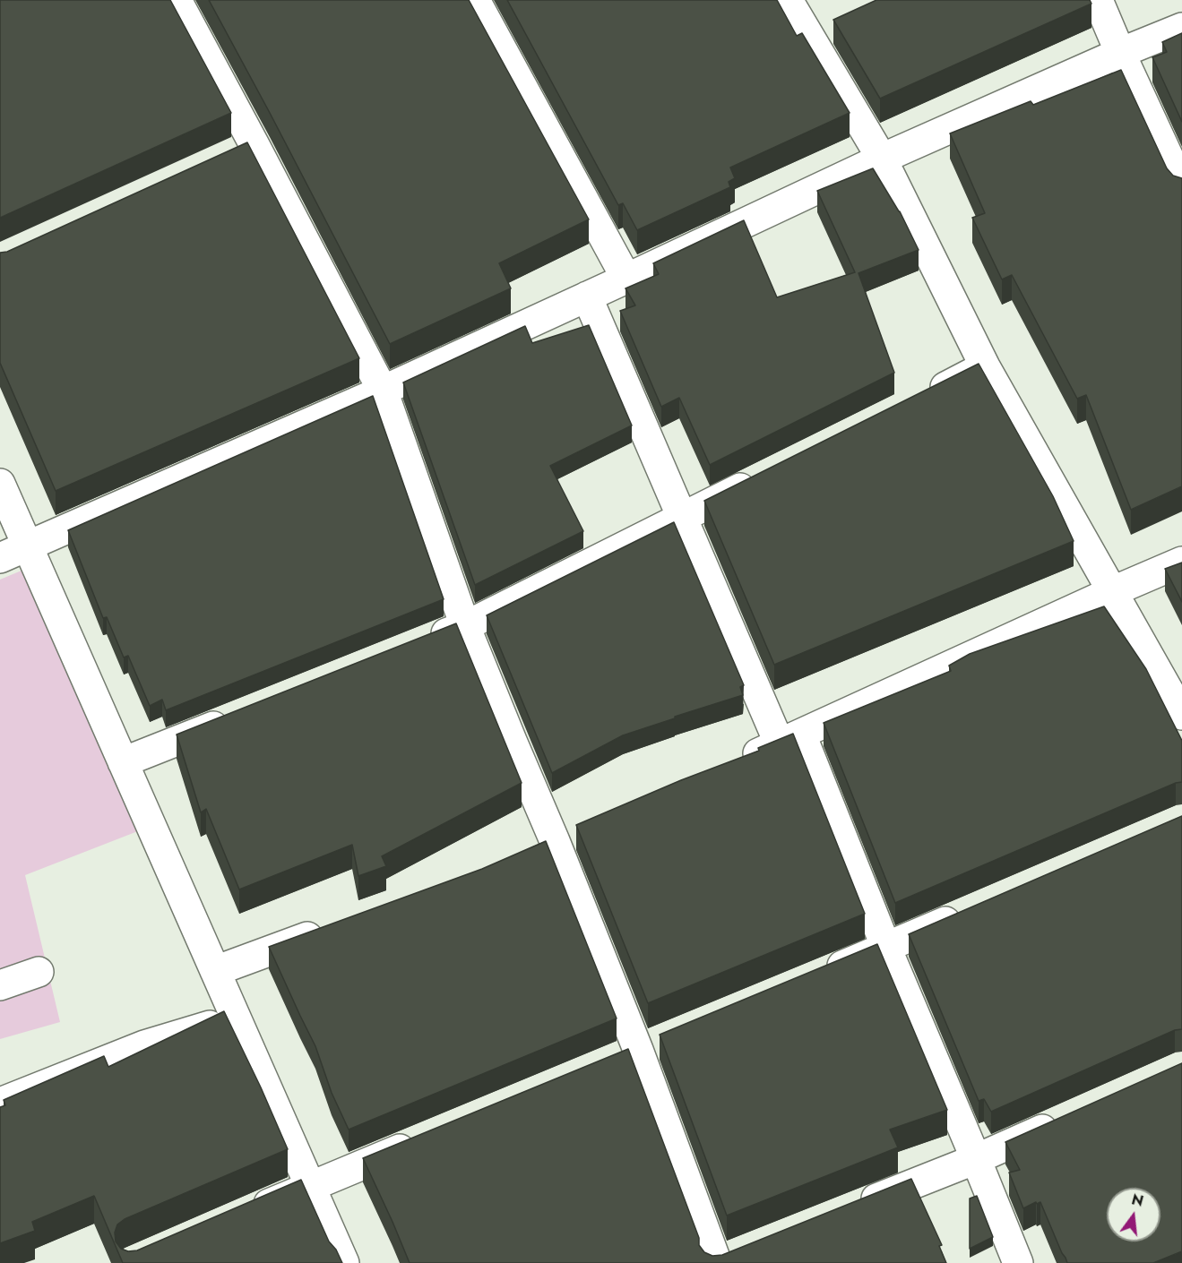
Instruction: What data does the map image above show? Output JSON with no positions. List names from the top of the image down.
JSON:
{
  "north": "top"
}
